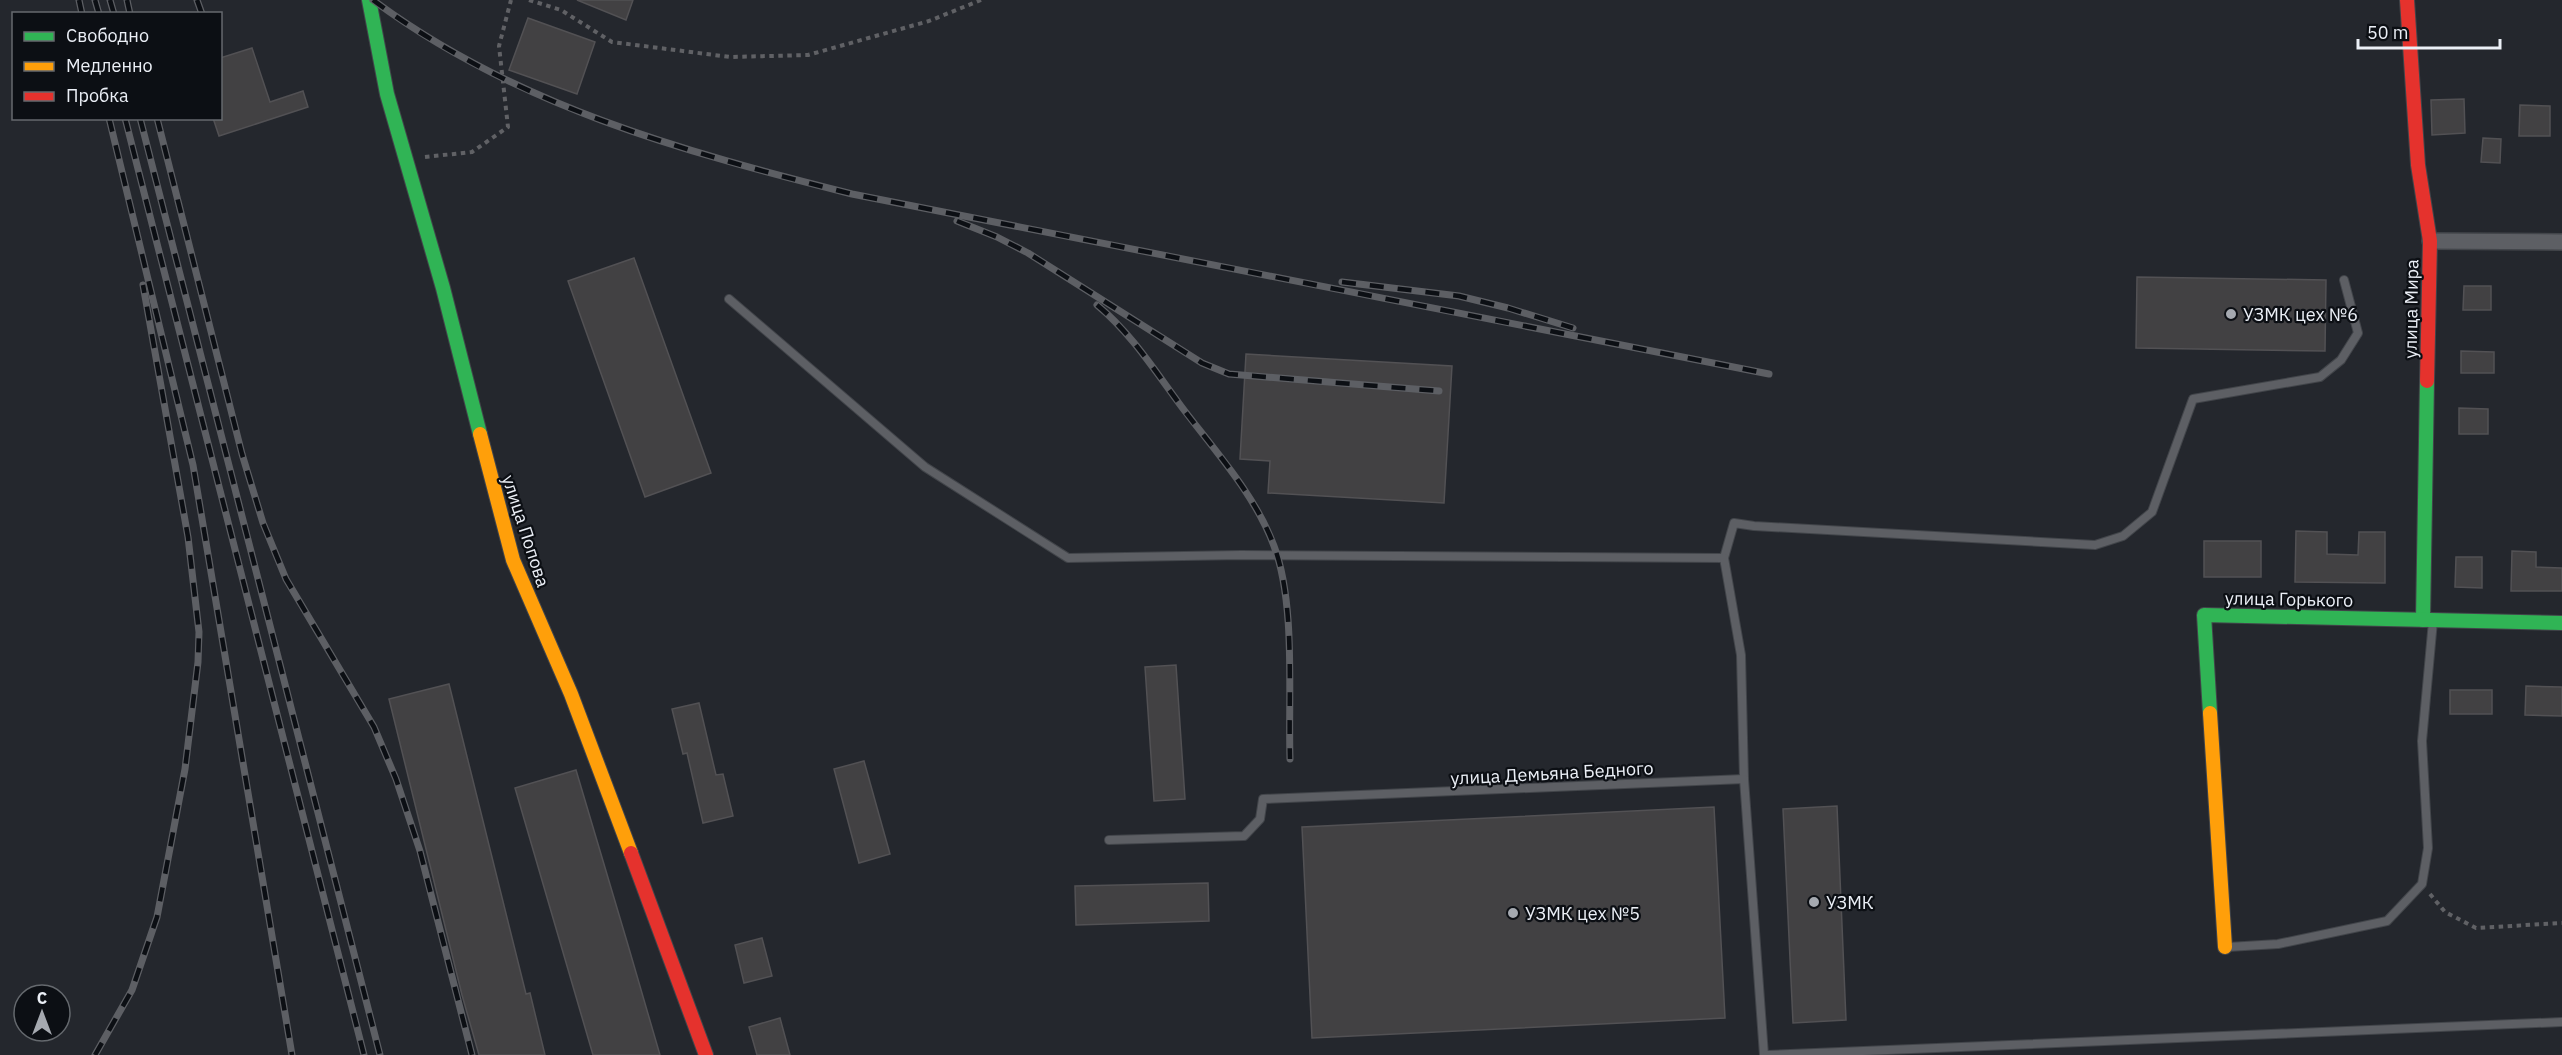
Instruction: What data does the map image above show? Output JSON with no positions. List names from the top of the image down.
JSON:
{
  "streets": {
    "street": ["улица Мира", "улица Попова", "улица Горького"],
    "lane": ["улица Демьяна Бедного"]
  },
  "crossings": [
    ["улица Мира", "улица Горького"]
  ],
  "places": ["УЗМК цех №6", "УЗМК", "УЗМК цех №5"],
  "legend": ["Свободно", "Медленно", "Пробка"],
  "scale_bar": "50 m",
  "north": "top"
}
